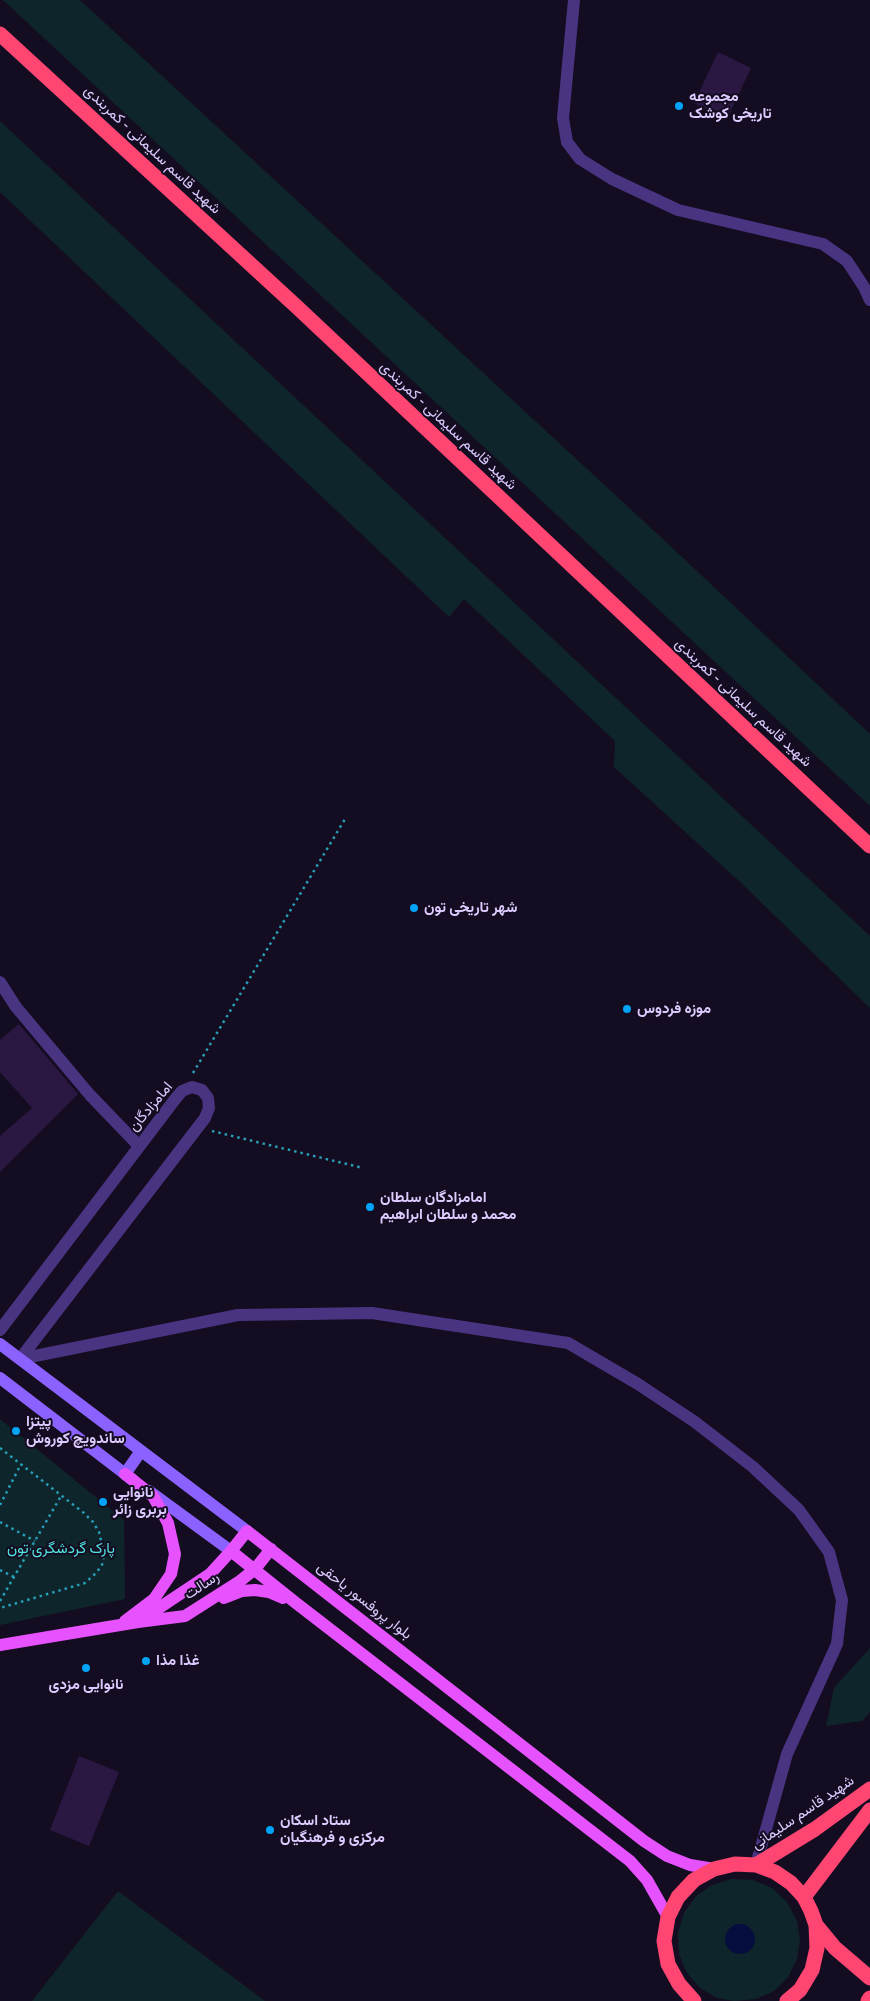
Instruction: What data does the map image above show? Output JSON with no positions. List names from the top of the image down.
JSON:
{
  "streets": {
    "highway": ["شهید قاسم سلیمانی - کمربندی", "شهید قاسم سلیمانی"],
    "main road": ["رسالت", "بلوار پروفسور یاحقی"],
    "street": ["امامزادگان"]
  },
  "crossings": [
    ["امامزادگان", "بلوار پروفسور یاحقی"],
    ["رسالت", "بلوار پروفسور یاحقی"]
  ],
  "parks": ["پارک گردشگری تون"],
  "places": [
    "مجموعه تاریخی کوشک",
    "شهر تاریخی تون",
    "موزه فردوس",
    "امامزادگان سلطان محمد و سلطان ابراهیم",
    "پيتزا ساندویچ کوروش",
    "نانوایی بربری زائر",
    "غذا مذا",
    "نانوایی مزدی",
    "ستاد اسکان مرکزی و فرهنگیان"
  ]
}
